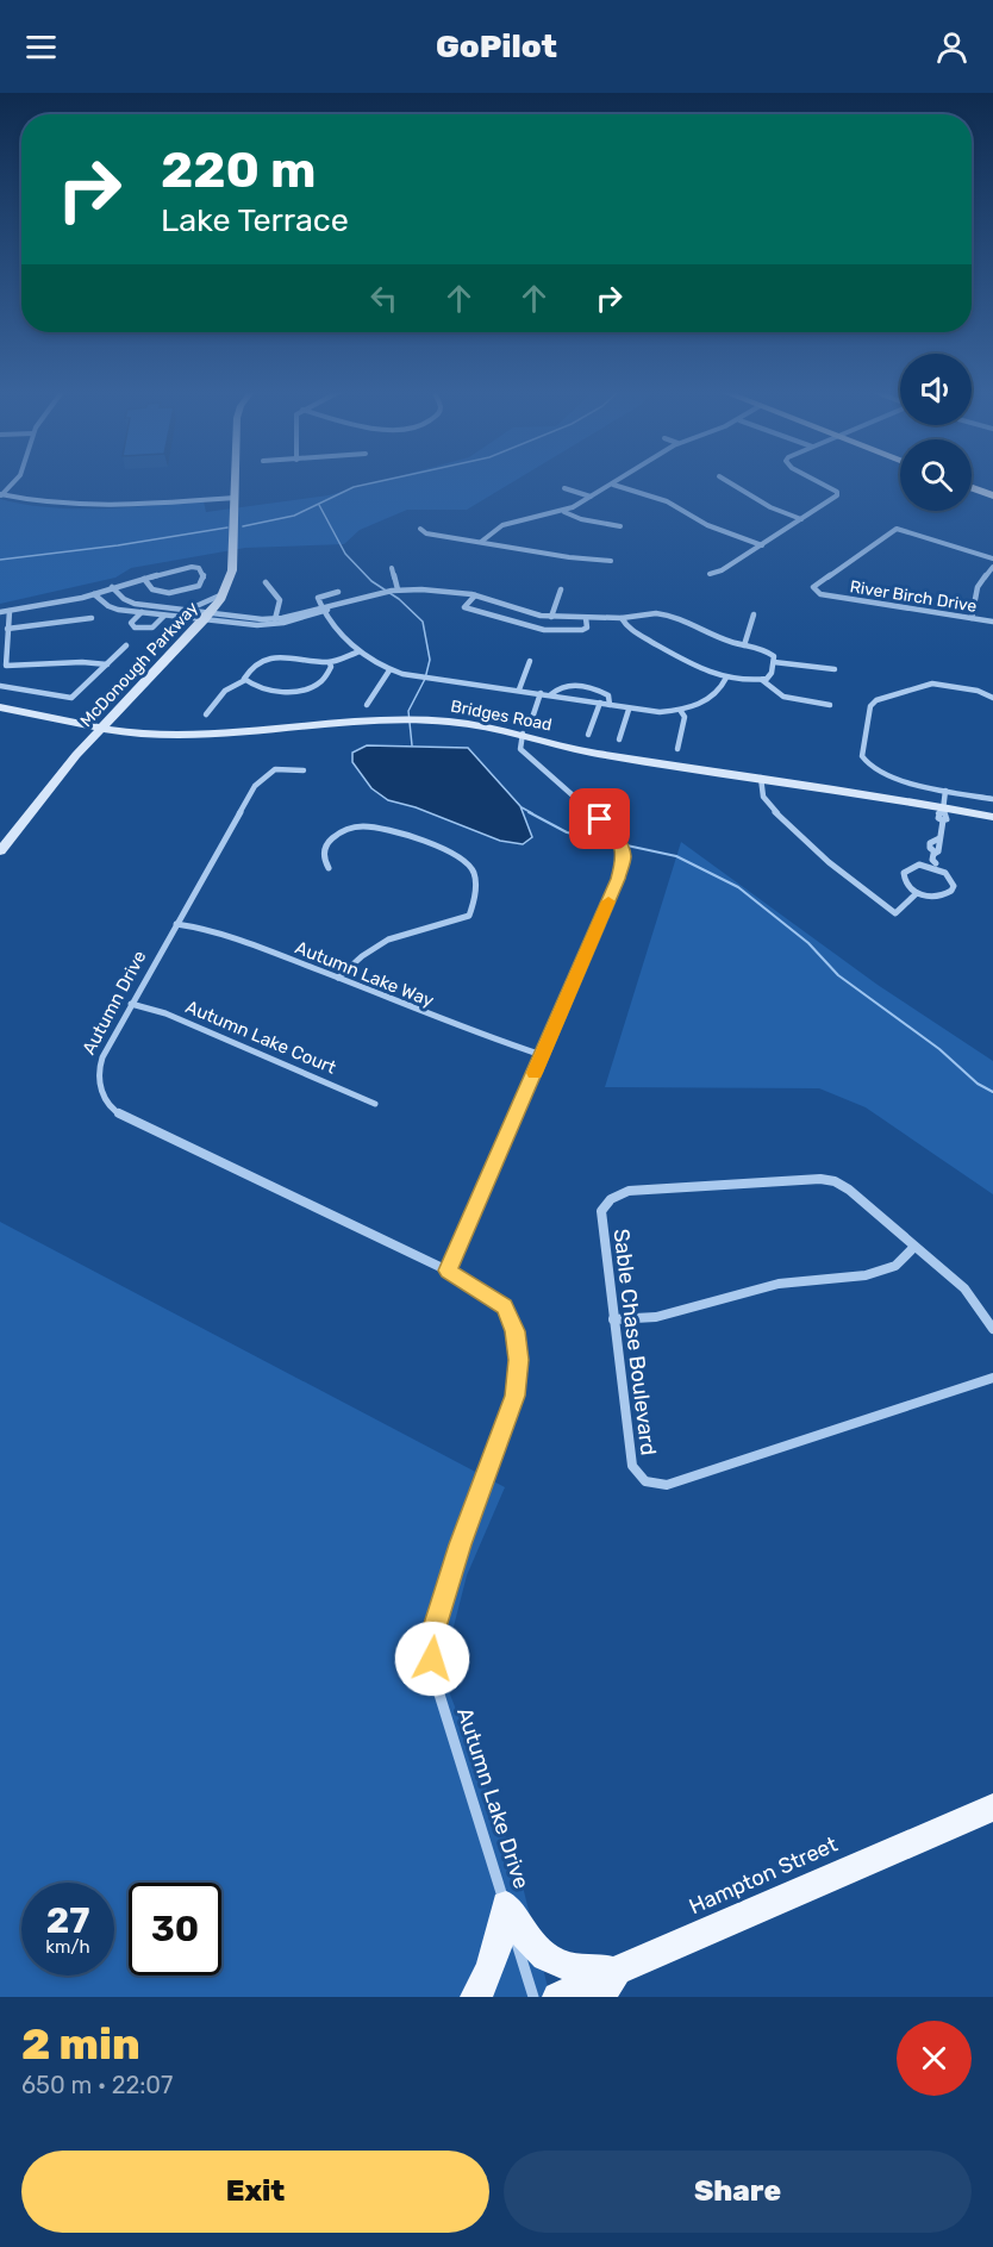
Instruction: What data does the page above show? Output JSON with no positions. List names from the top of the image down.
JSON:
{
  "streets": {
    "main road": ["Hampton Street"],
    "street": [
      "River Birch Drive",
      "McDonough Parkway",
      "Bridges Road",
      "Autumn Lake Way",
      "Autumn Drive",
      "Autumn Lake Court",
      "Sable Chase Boulevard",
      "Autumn Lake Drive"
    ]
  },
  "crossings": [
    ["McDonough Parkway", "Bridges Road"],
    ["Autumn Lake Way", "Autumn Drive"],
    ["Autumn Drive", "Autumn Lake Court"],
    ["Autumn Drive", "Autumn Lake Drive"]
  ],
  "page": {
    "header": "GoPilot",
    "turn": ["220 m", "Lake Terrace"],
    "speed": "27 km/h",
    "limit": "30",
    "heading": ["2 min", "650 m · 22:07"],
    "buttons": ["Exit", "Share"]
  }
}
